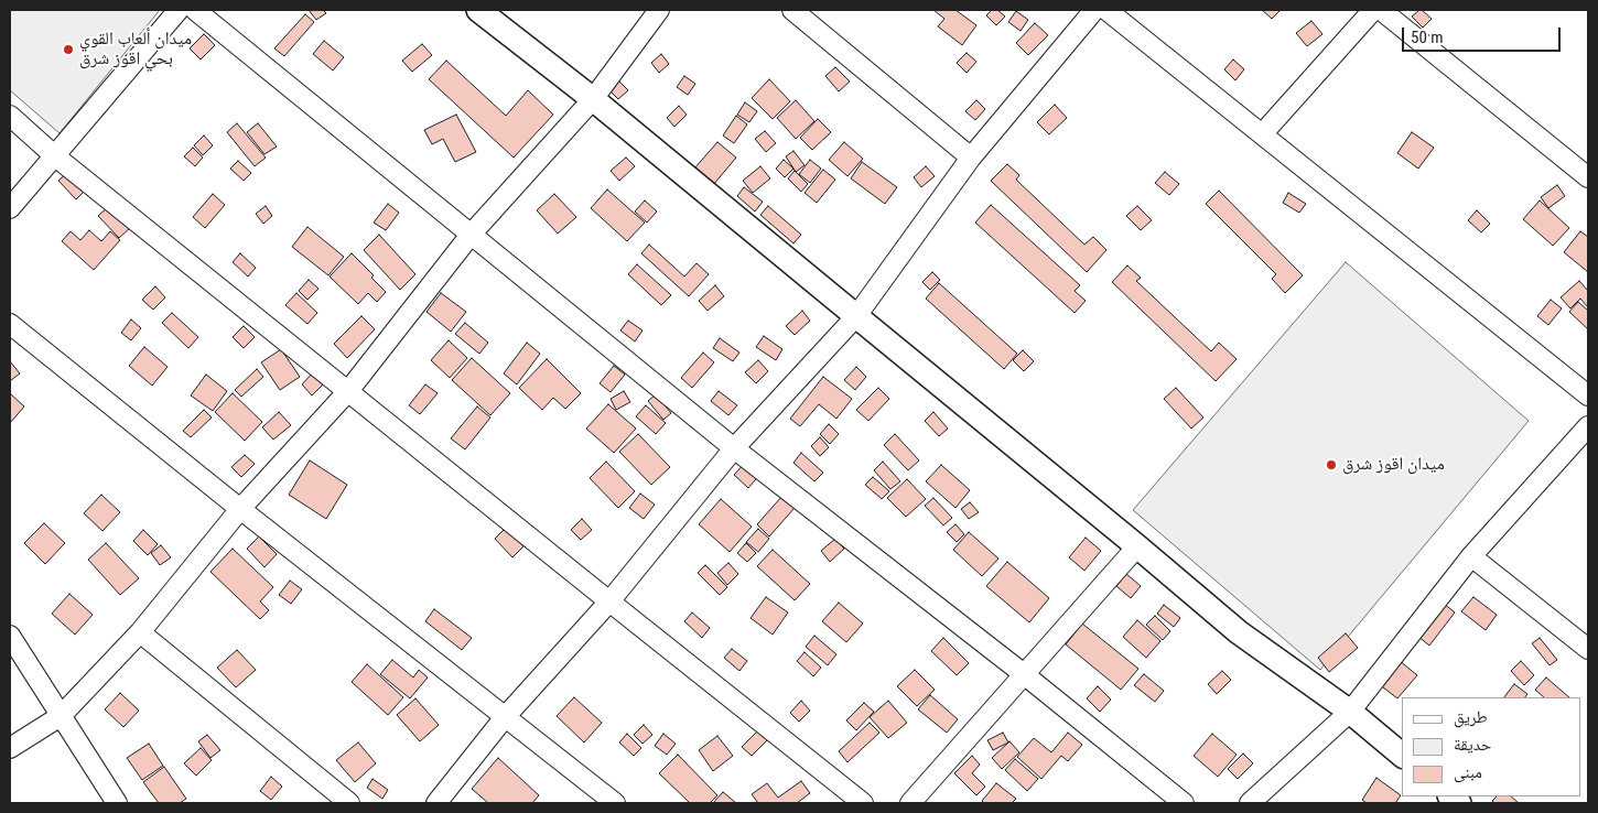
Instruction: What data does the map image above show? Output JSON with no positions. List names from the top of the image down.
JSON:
{
  "places": ["ميدان ألعاب القوي بحي اقوز شرق", "ميدان اقوز شرق"],
  "legend": ["طريق", "حديقة", "مبنى"],
  "scale_bar": "50 m"
}
